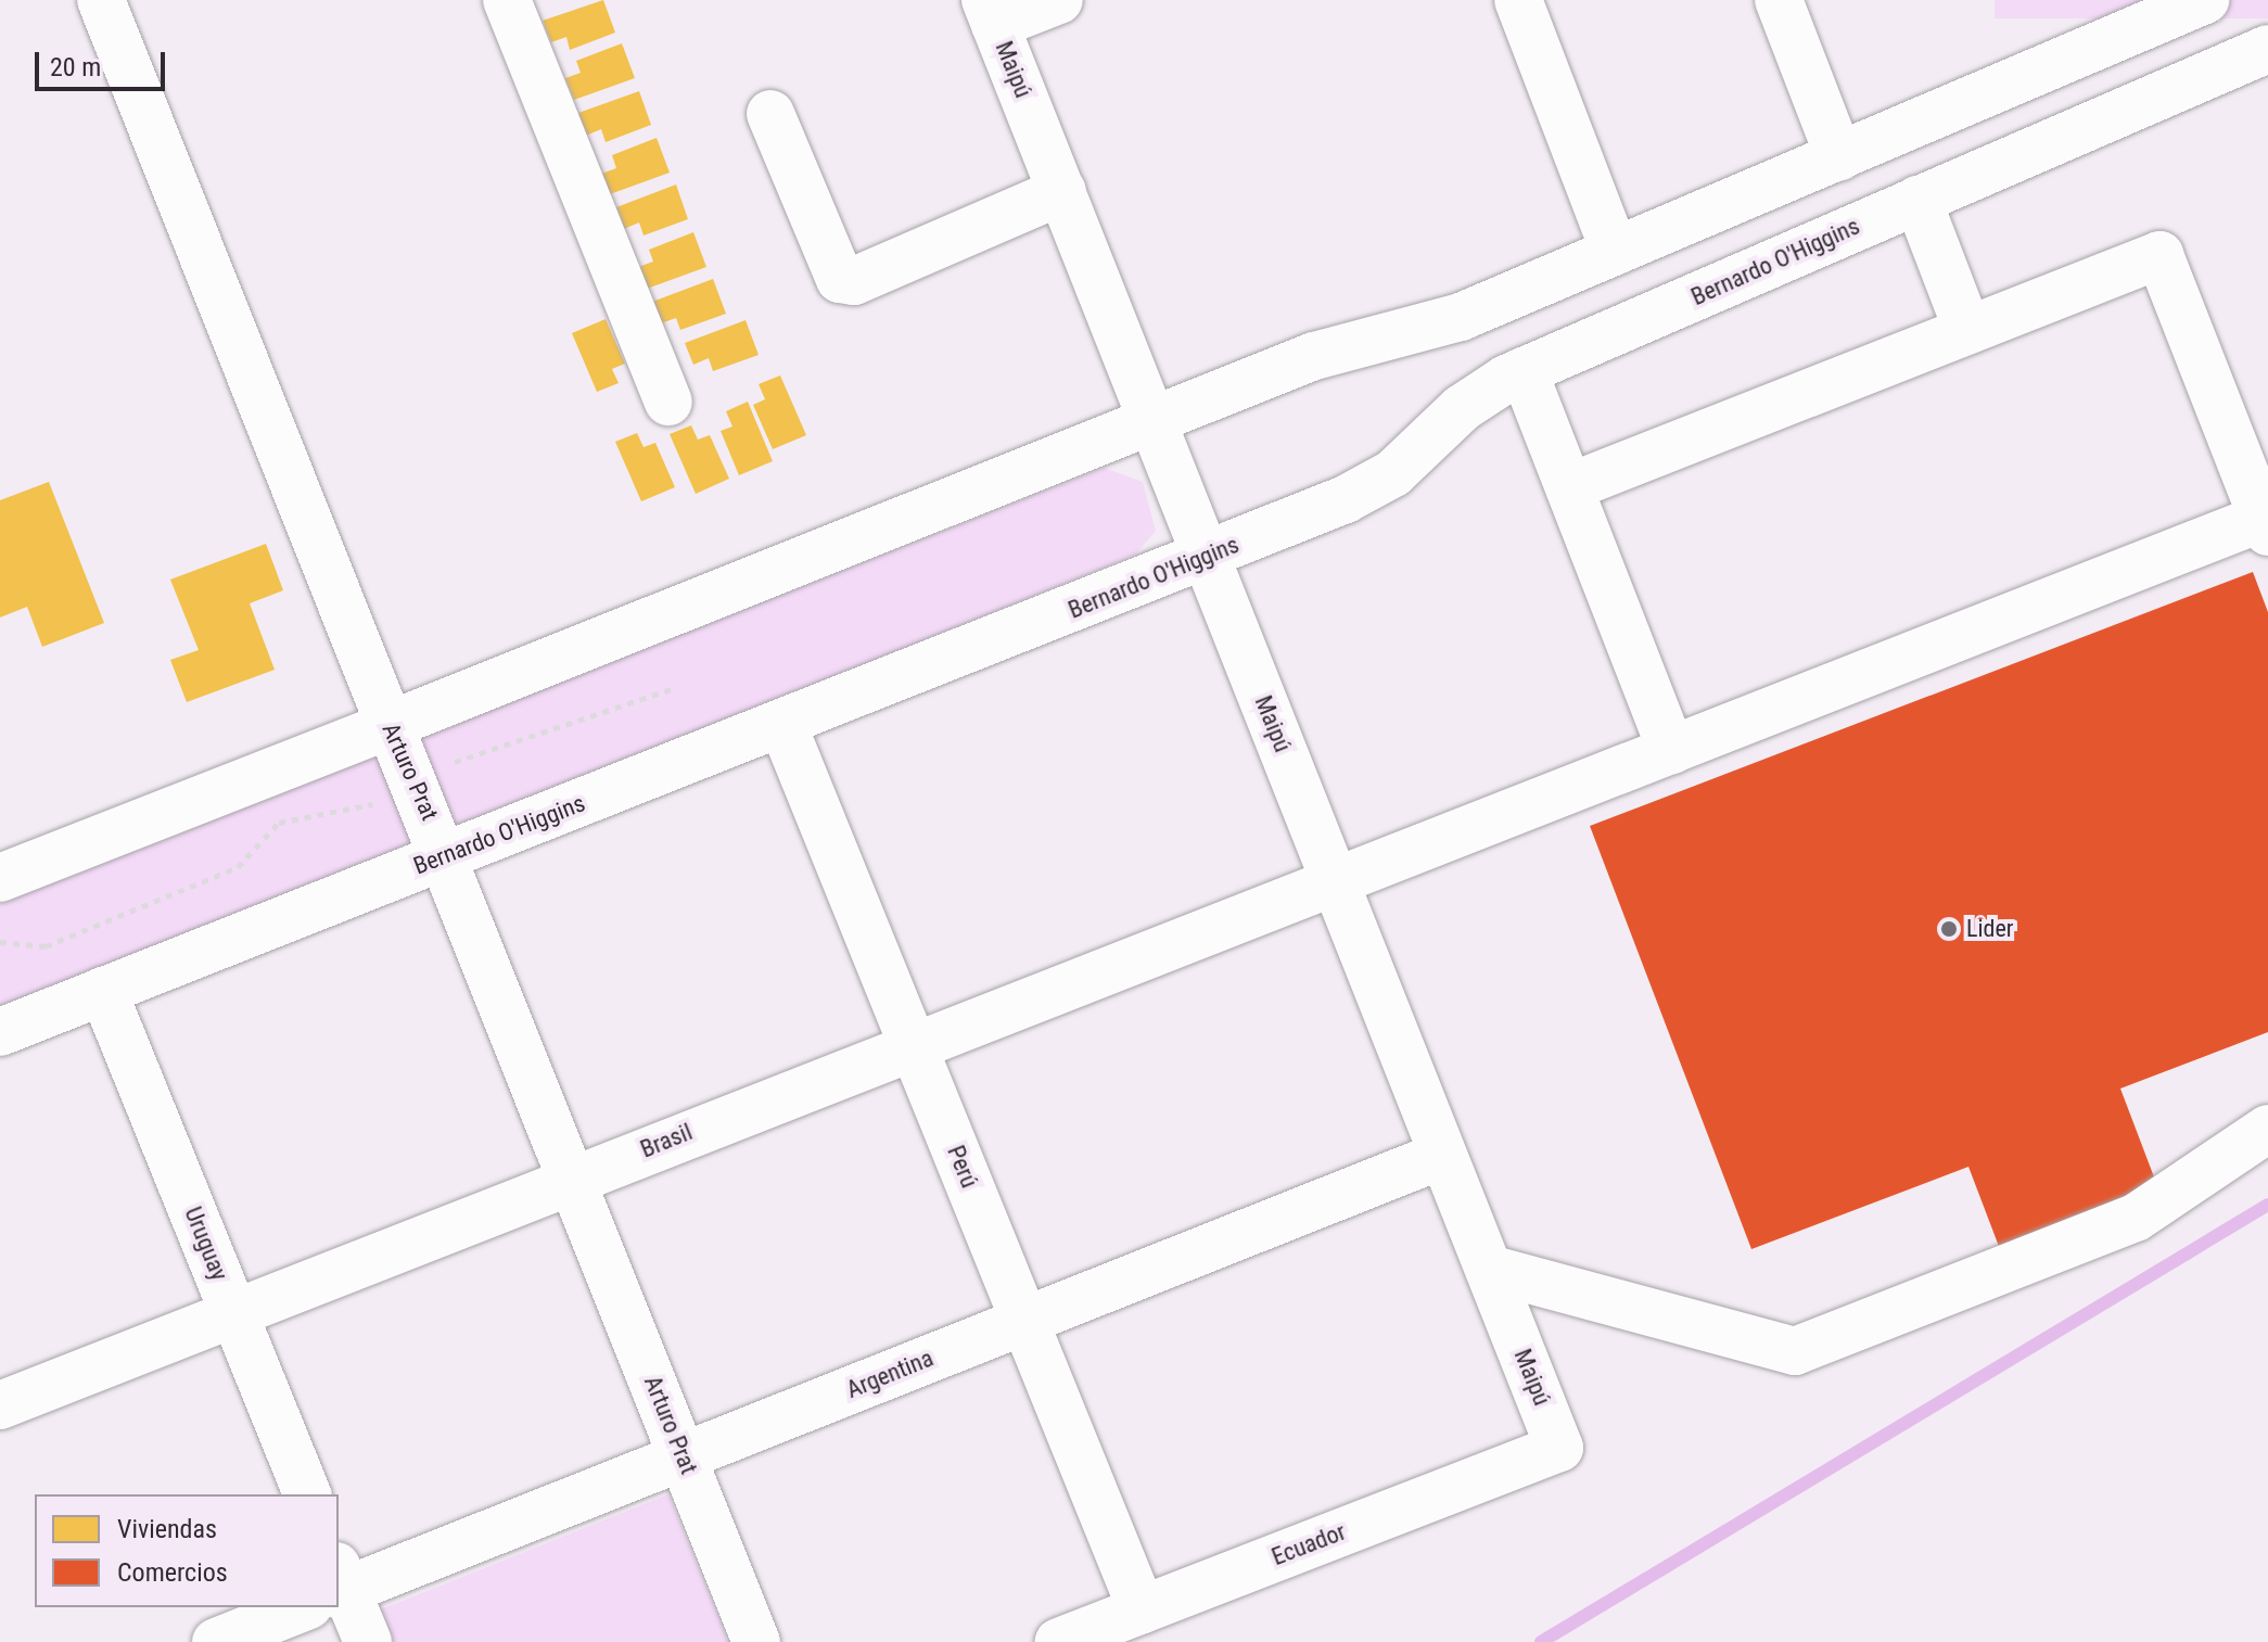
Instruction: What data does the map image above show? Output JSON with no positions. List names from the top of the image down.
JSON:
{
  "streets": {
    "street": [
      "Maipú",
      "Bernardo O'Higgins",
      "Arturo Prat",
      "Brasil",
      "Perú",
      "Uruguay",
      "Argentina",
      "Ecuador"
    ]
  },
  "crossings": [
    ["Maipú", "Bernardo O'Higgins"],
    ["Maipú", "Brasil"],
    ["Maipú", "Argentina"],
    ["Maipú", "Ecuador"],
    ["Bernardo O'Higgins", "Arturo Prat"],
    ["Bernardo O'Higgins", "Perú"],
    ["Bernardo O'Higgins", "Uruguay"],
    ["Arturo Prat", "Brasil"],
    ["Arturo Prat", "Argentina"],
    ["Brasil", "Perú"],
    ["Brasil", "Uruguay"],
    ["Perú", "Argentina"],
    ["Perú", "Ecuador"]
  ],
  "places": ["Lider"],
  "legend": ["Viviendas", "Comercios"],
  "scale_bar": "20 m"
}
